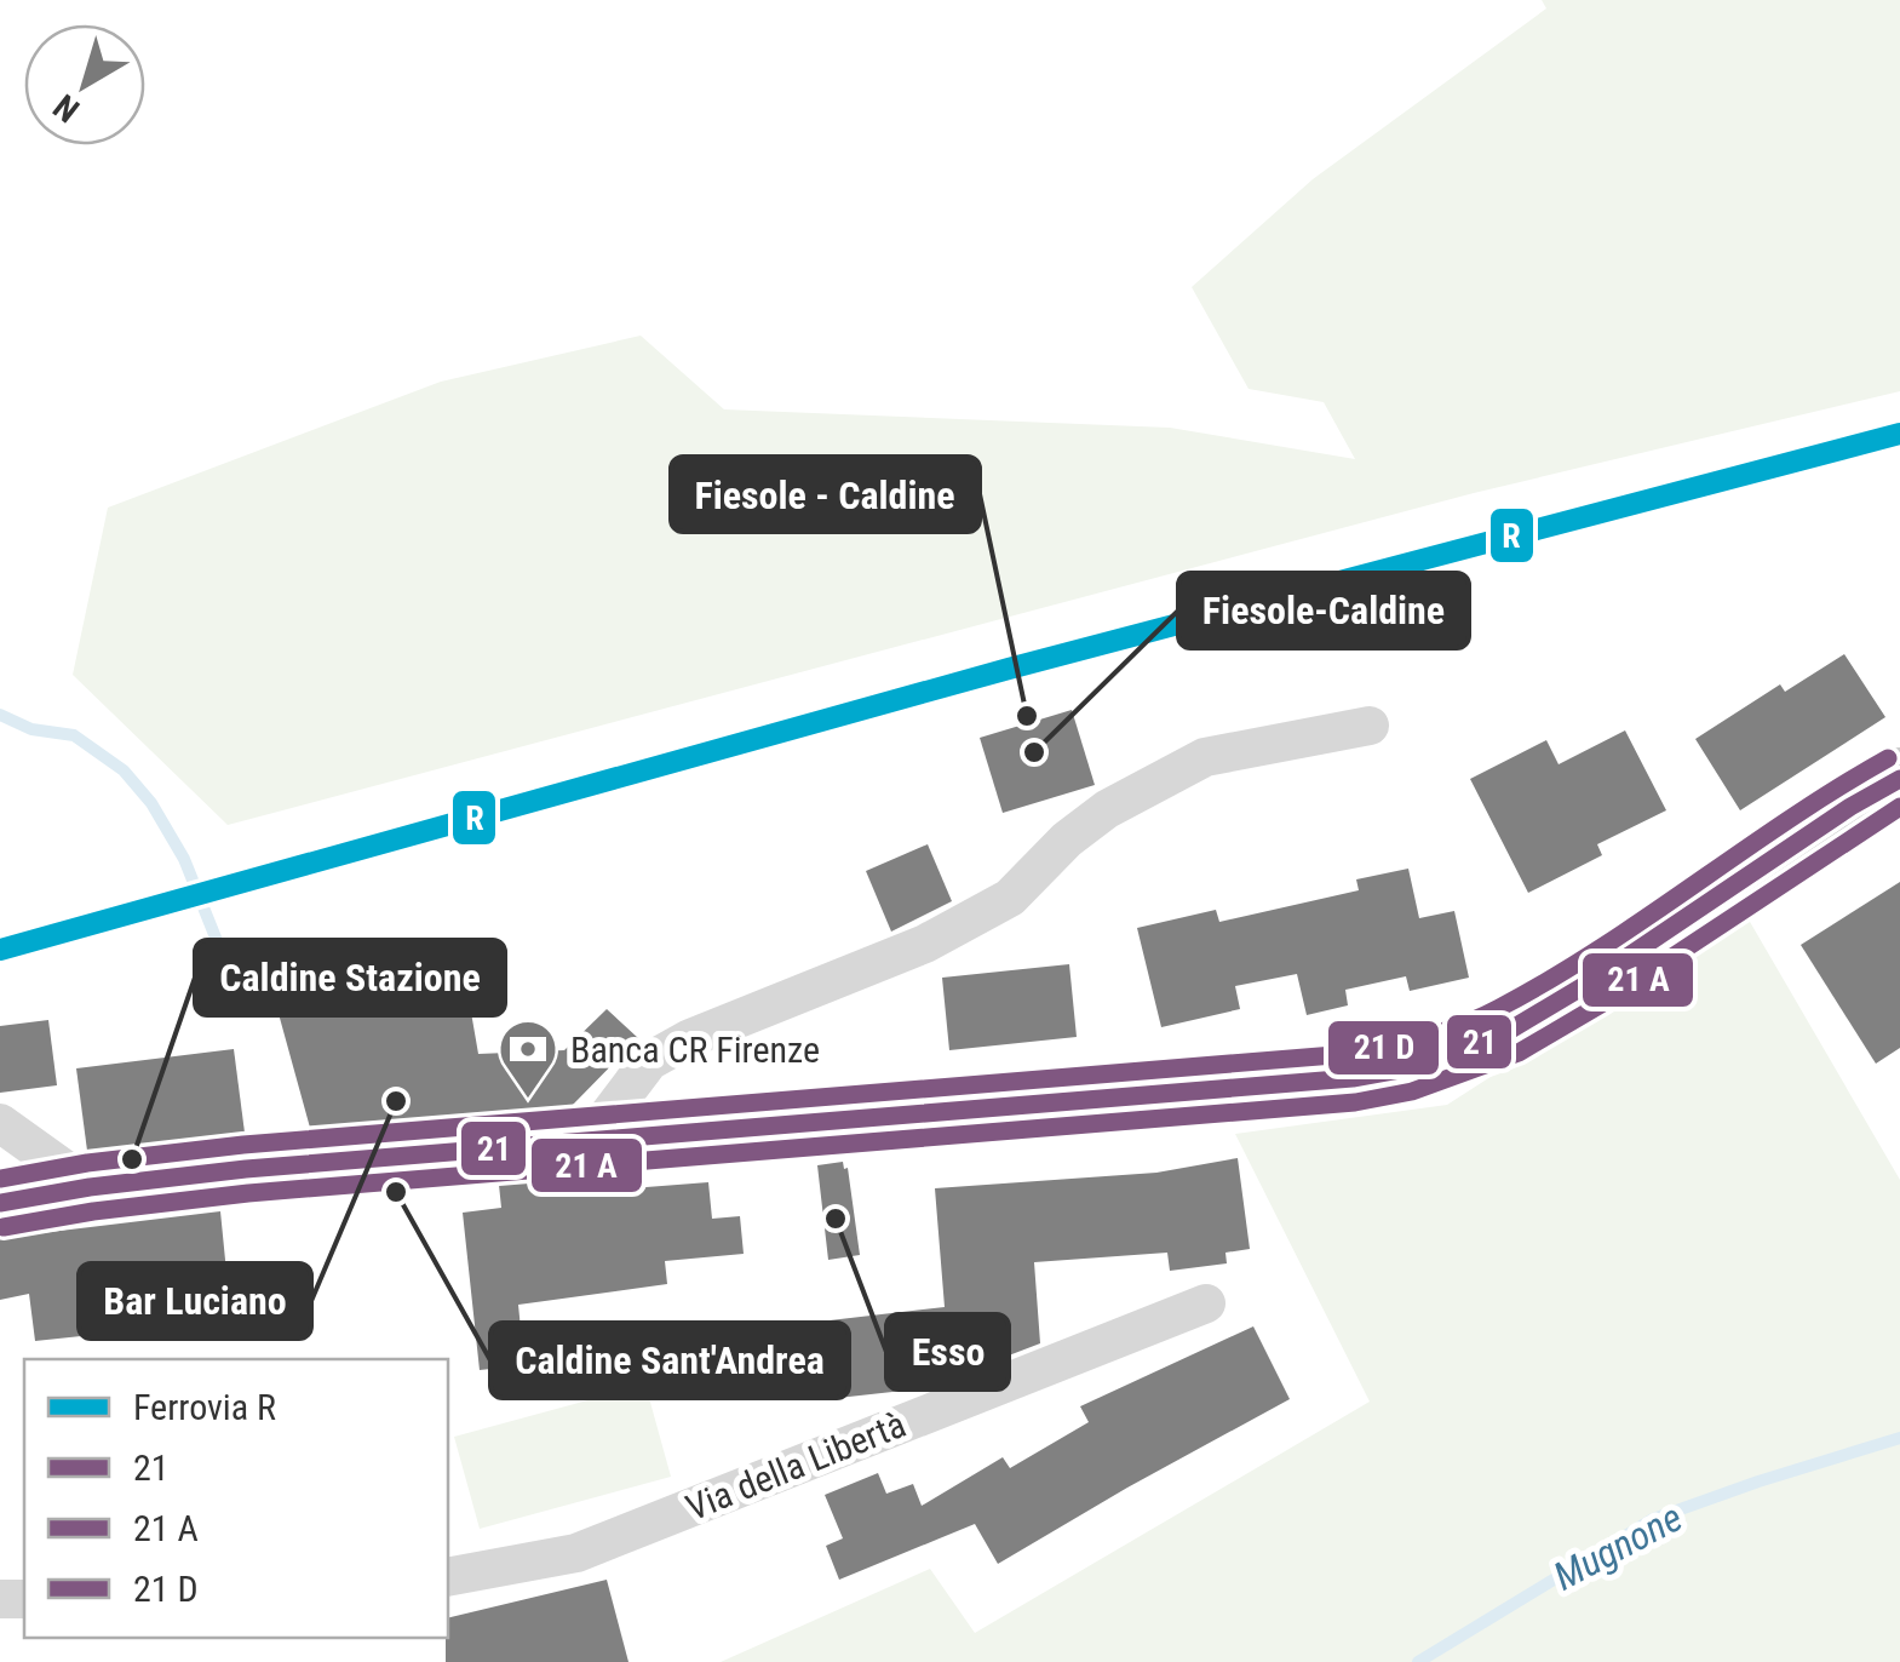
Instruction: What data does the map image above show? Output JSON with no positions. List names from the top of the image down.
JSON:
{
  "streets": {
    "street": ["Via della Libertà"]
  },
  "water": ["Mugnone"],
  "places": {
    "other": [
      "Fiesole - Caldine",
      "Fiesole-Caldine",
      "Bar Luciano",
      "Caldine Stazione",
      "Caldine Sant'Andrea",
      "Esso"
    ],
    "bank": ["Banca CR Firenze"]
  },
  "lines": ["rail line R", "transit line 21"],
  "legend": [
    "Ferrovia R",
    "21",
    "21 A",
    "21 D"
  ],
  "north": "bottom left"
}
